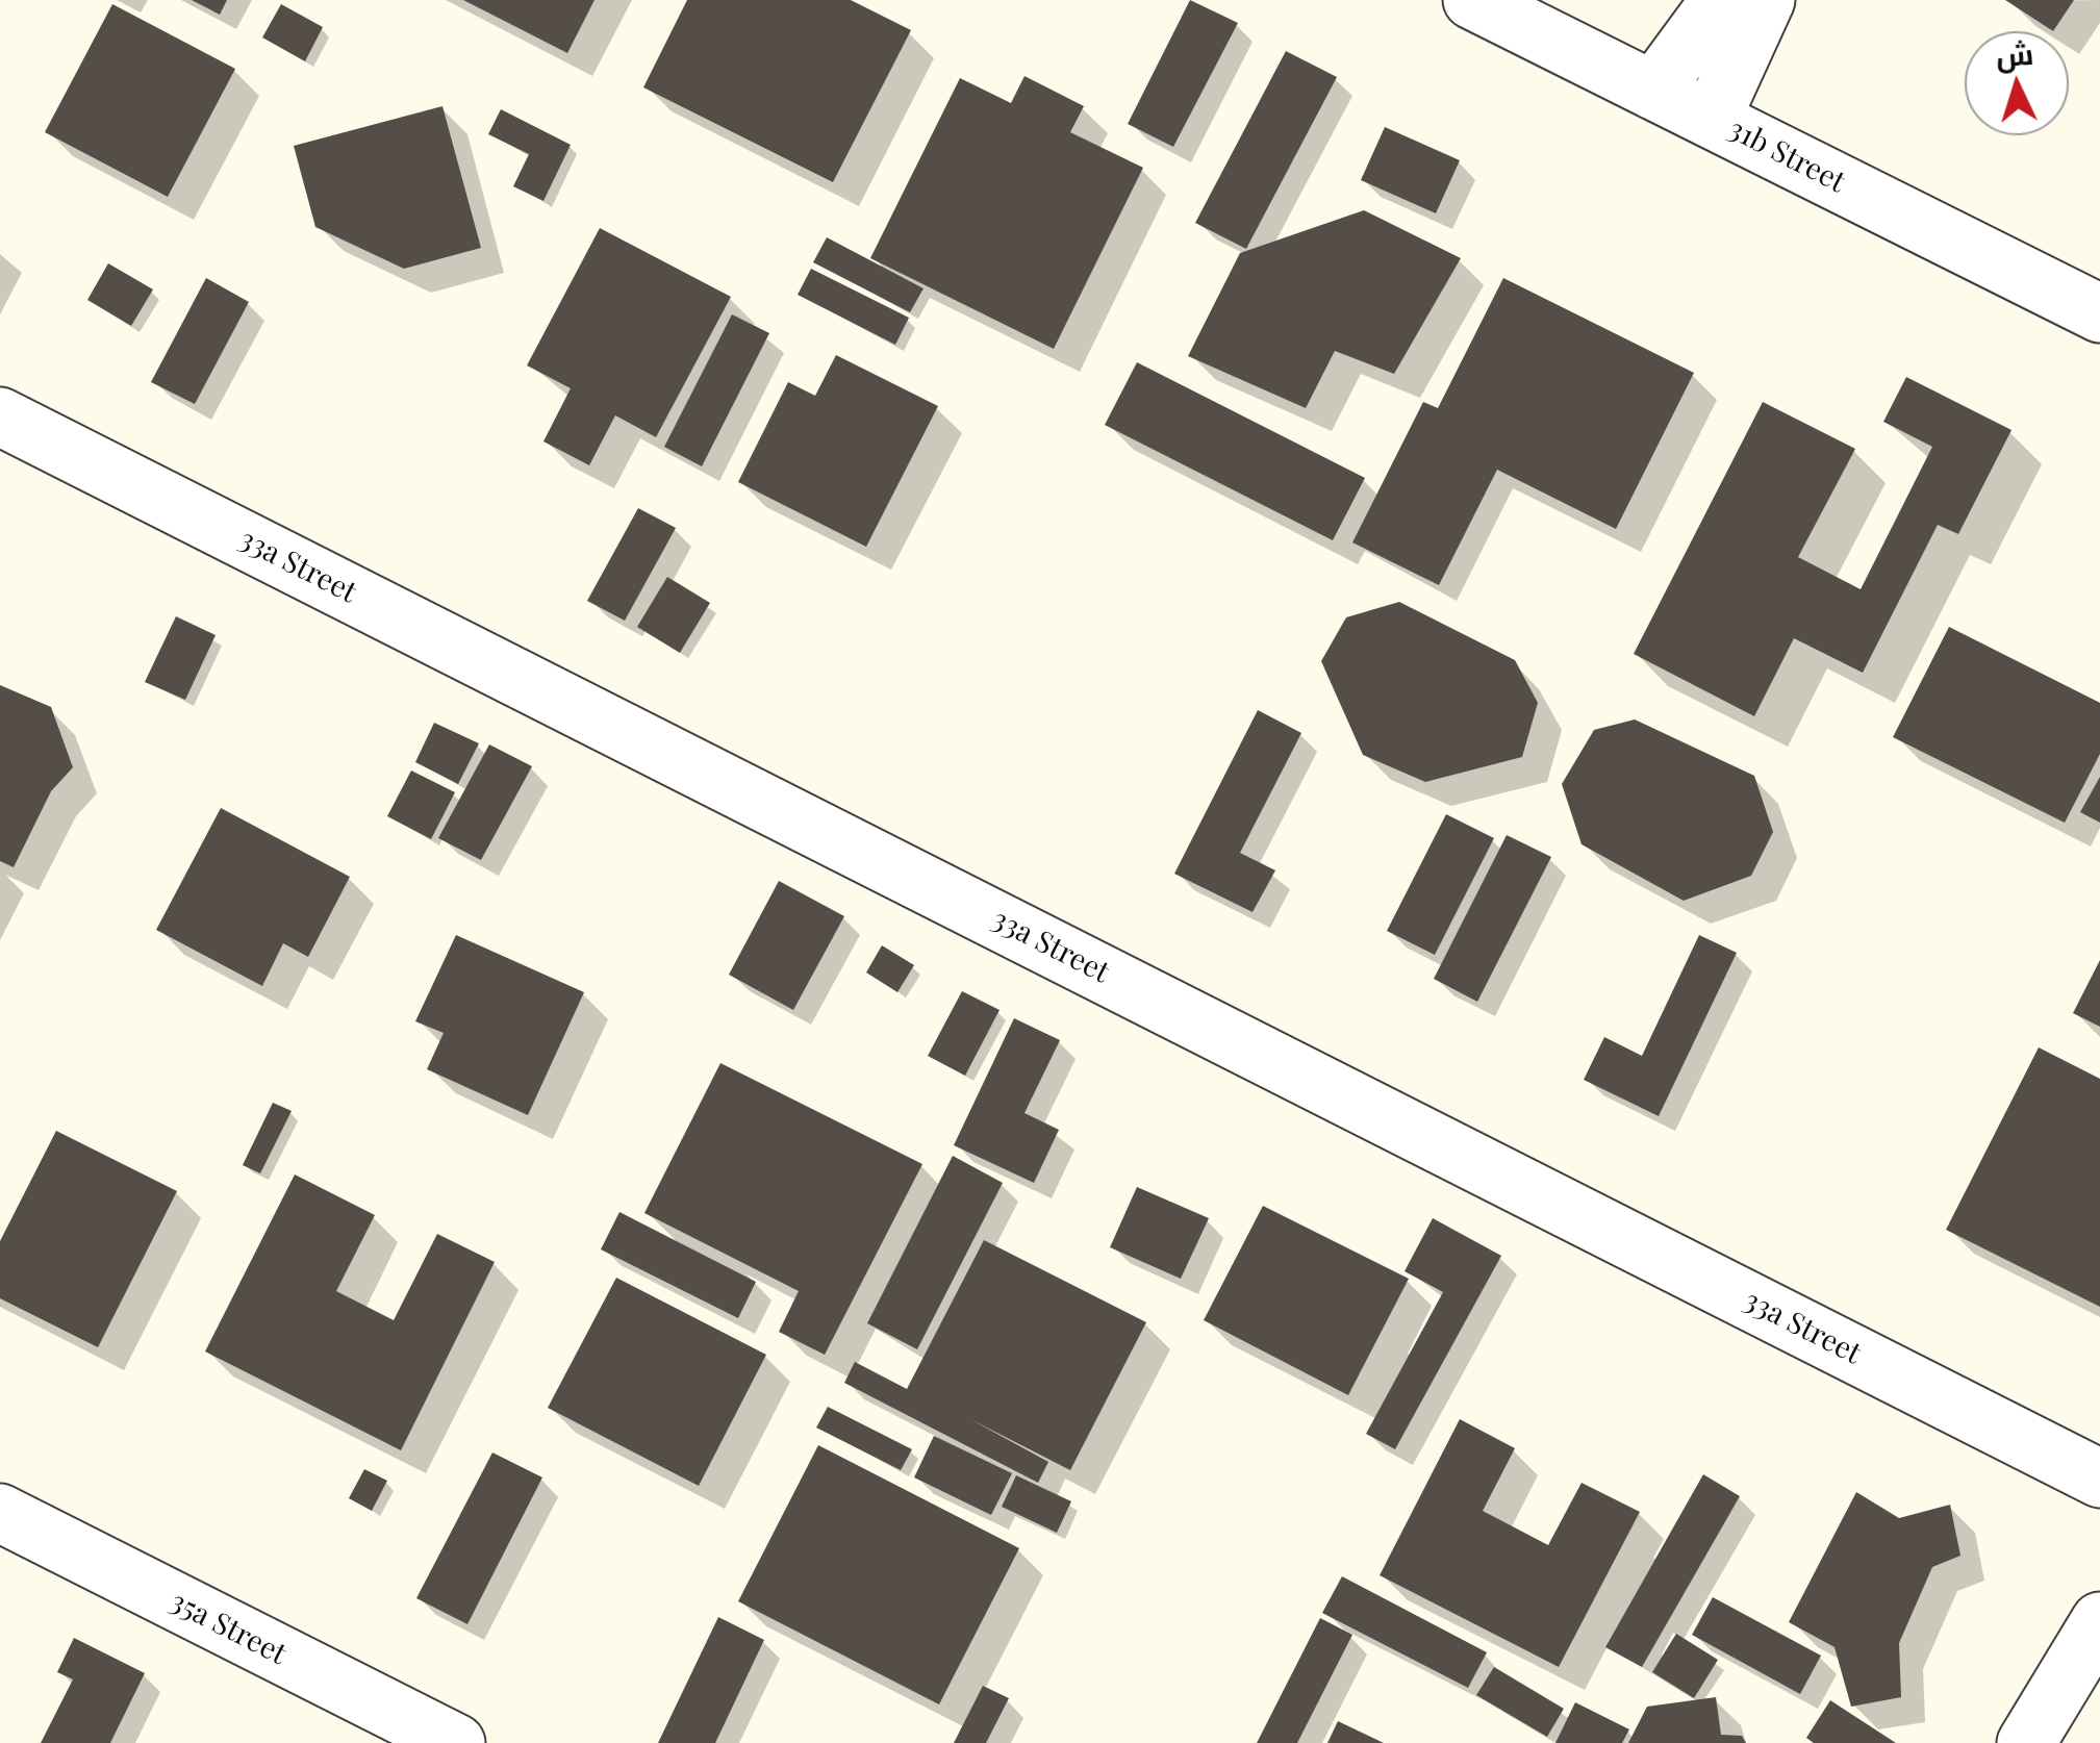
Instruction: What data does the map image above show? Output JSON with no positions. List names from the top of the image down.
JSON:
{
  "streets": {
    "street": ["31b Street", "33a Street", "35a Street"]
  },
  "north": "top"
}
